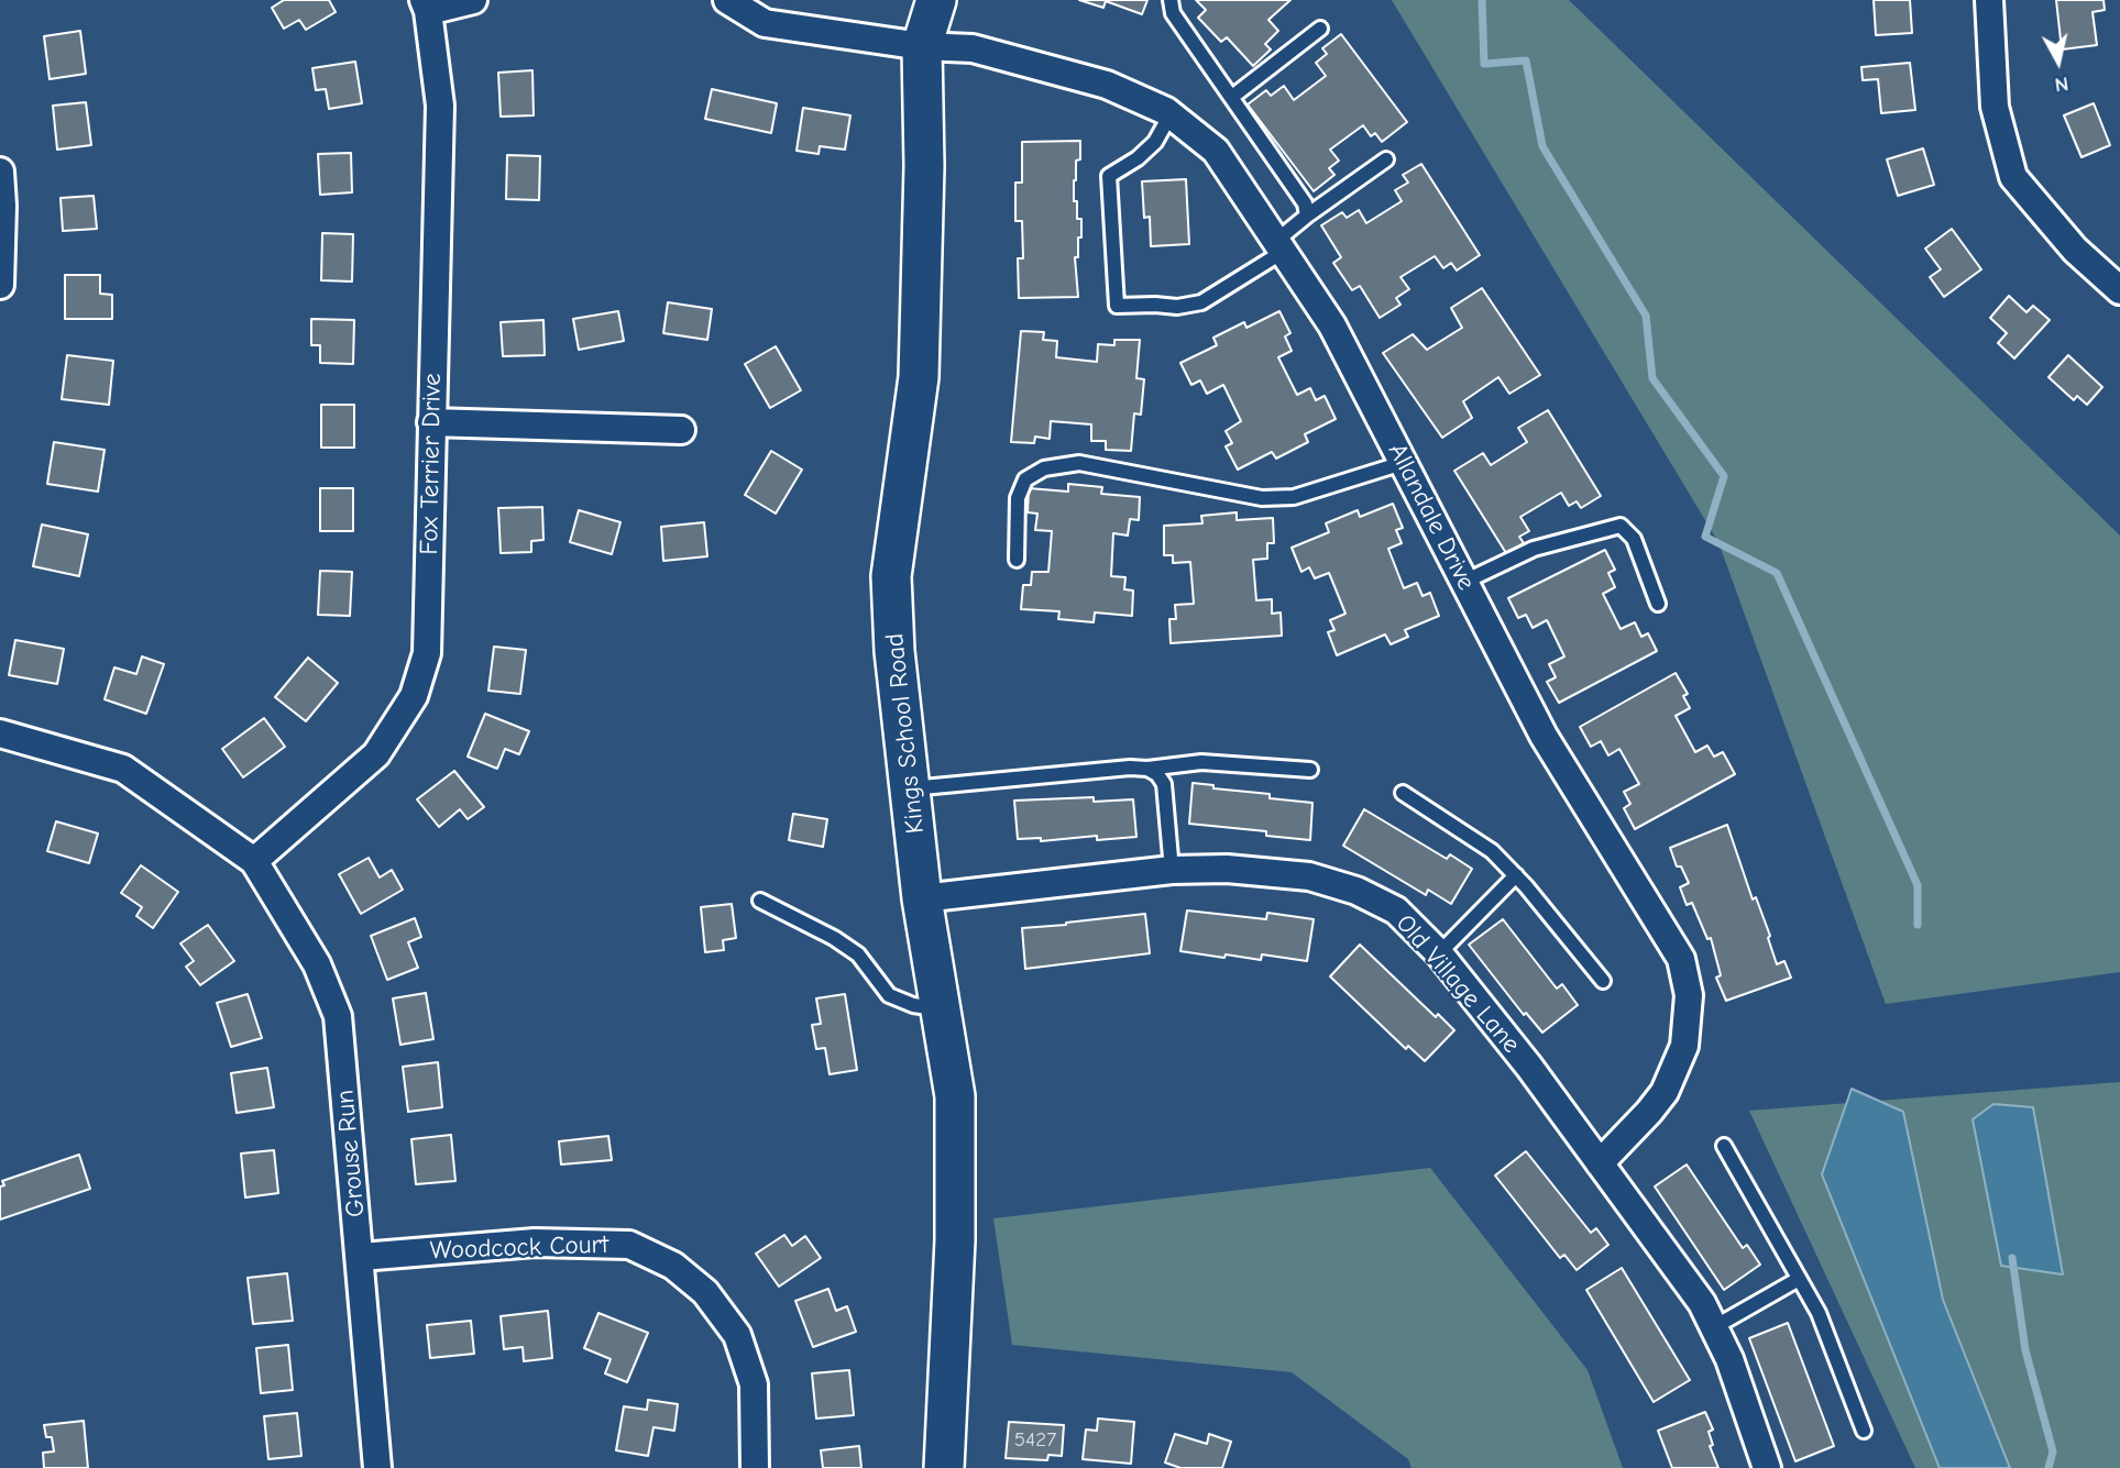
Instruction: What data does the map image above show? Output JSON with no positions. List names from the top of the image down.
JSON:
{
  "streets": {
    "street": [
      "Fox Terrier Drive",
      "Allandale Drive",
      "Kings School Road",
      "Old Village Lane",
      "Grouse Run",
      "Woodcock Court"
    ]
  },
  "crossings": [
    ["Fox Terrier Drive", "Grouse Run"],
    ["Allandale Drive", "Kings School Road"],
    ["Allandale Drive", "Old Village Lane"],
    ["Kings School Road", "Old Village Lane"],
    ["Grouse Run", "Woodcock Court"]
  ],
  "house_numbers": ["5427"],
  "north": "bottom"
}
